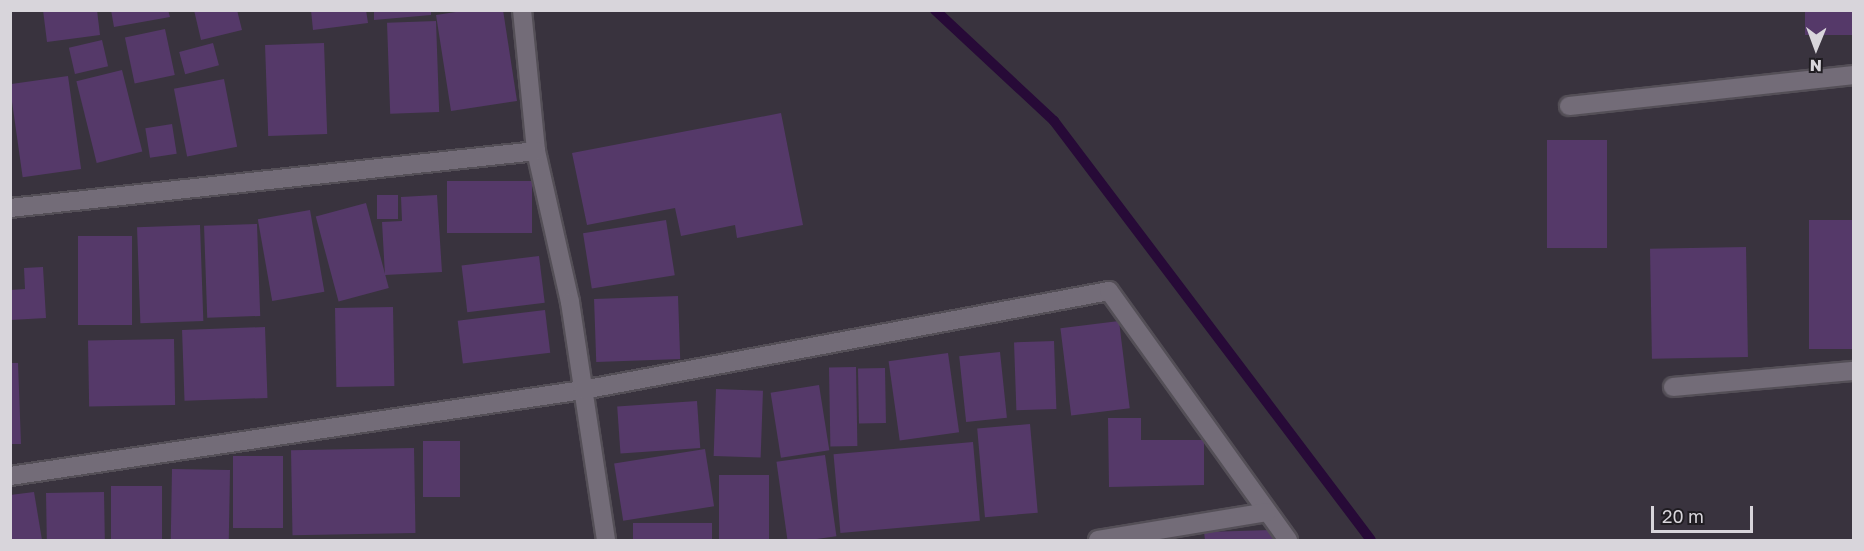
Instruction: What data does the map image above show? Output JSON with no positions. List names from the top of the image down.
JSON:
{
  "scale_bar": "20 m",
  "north": "bottom"
}
